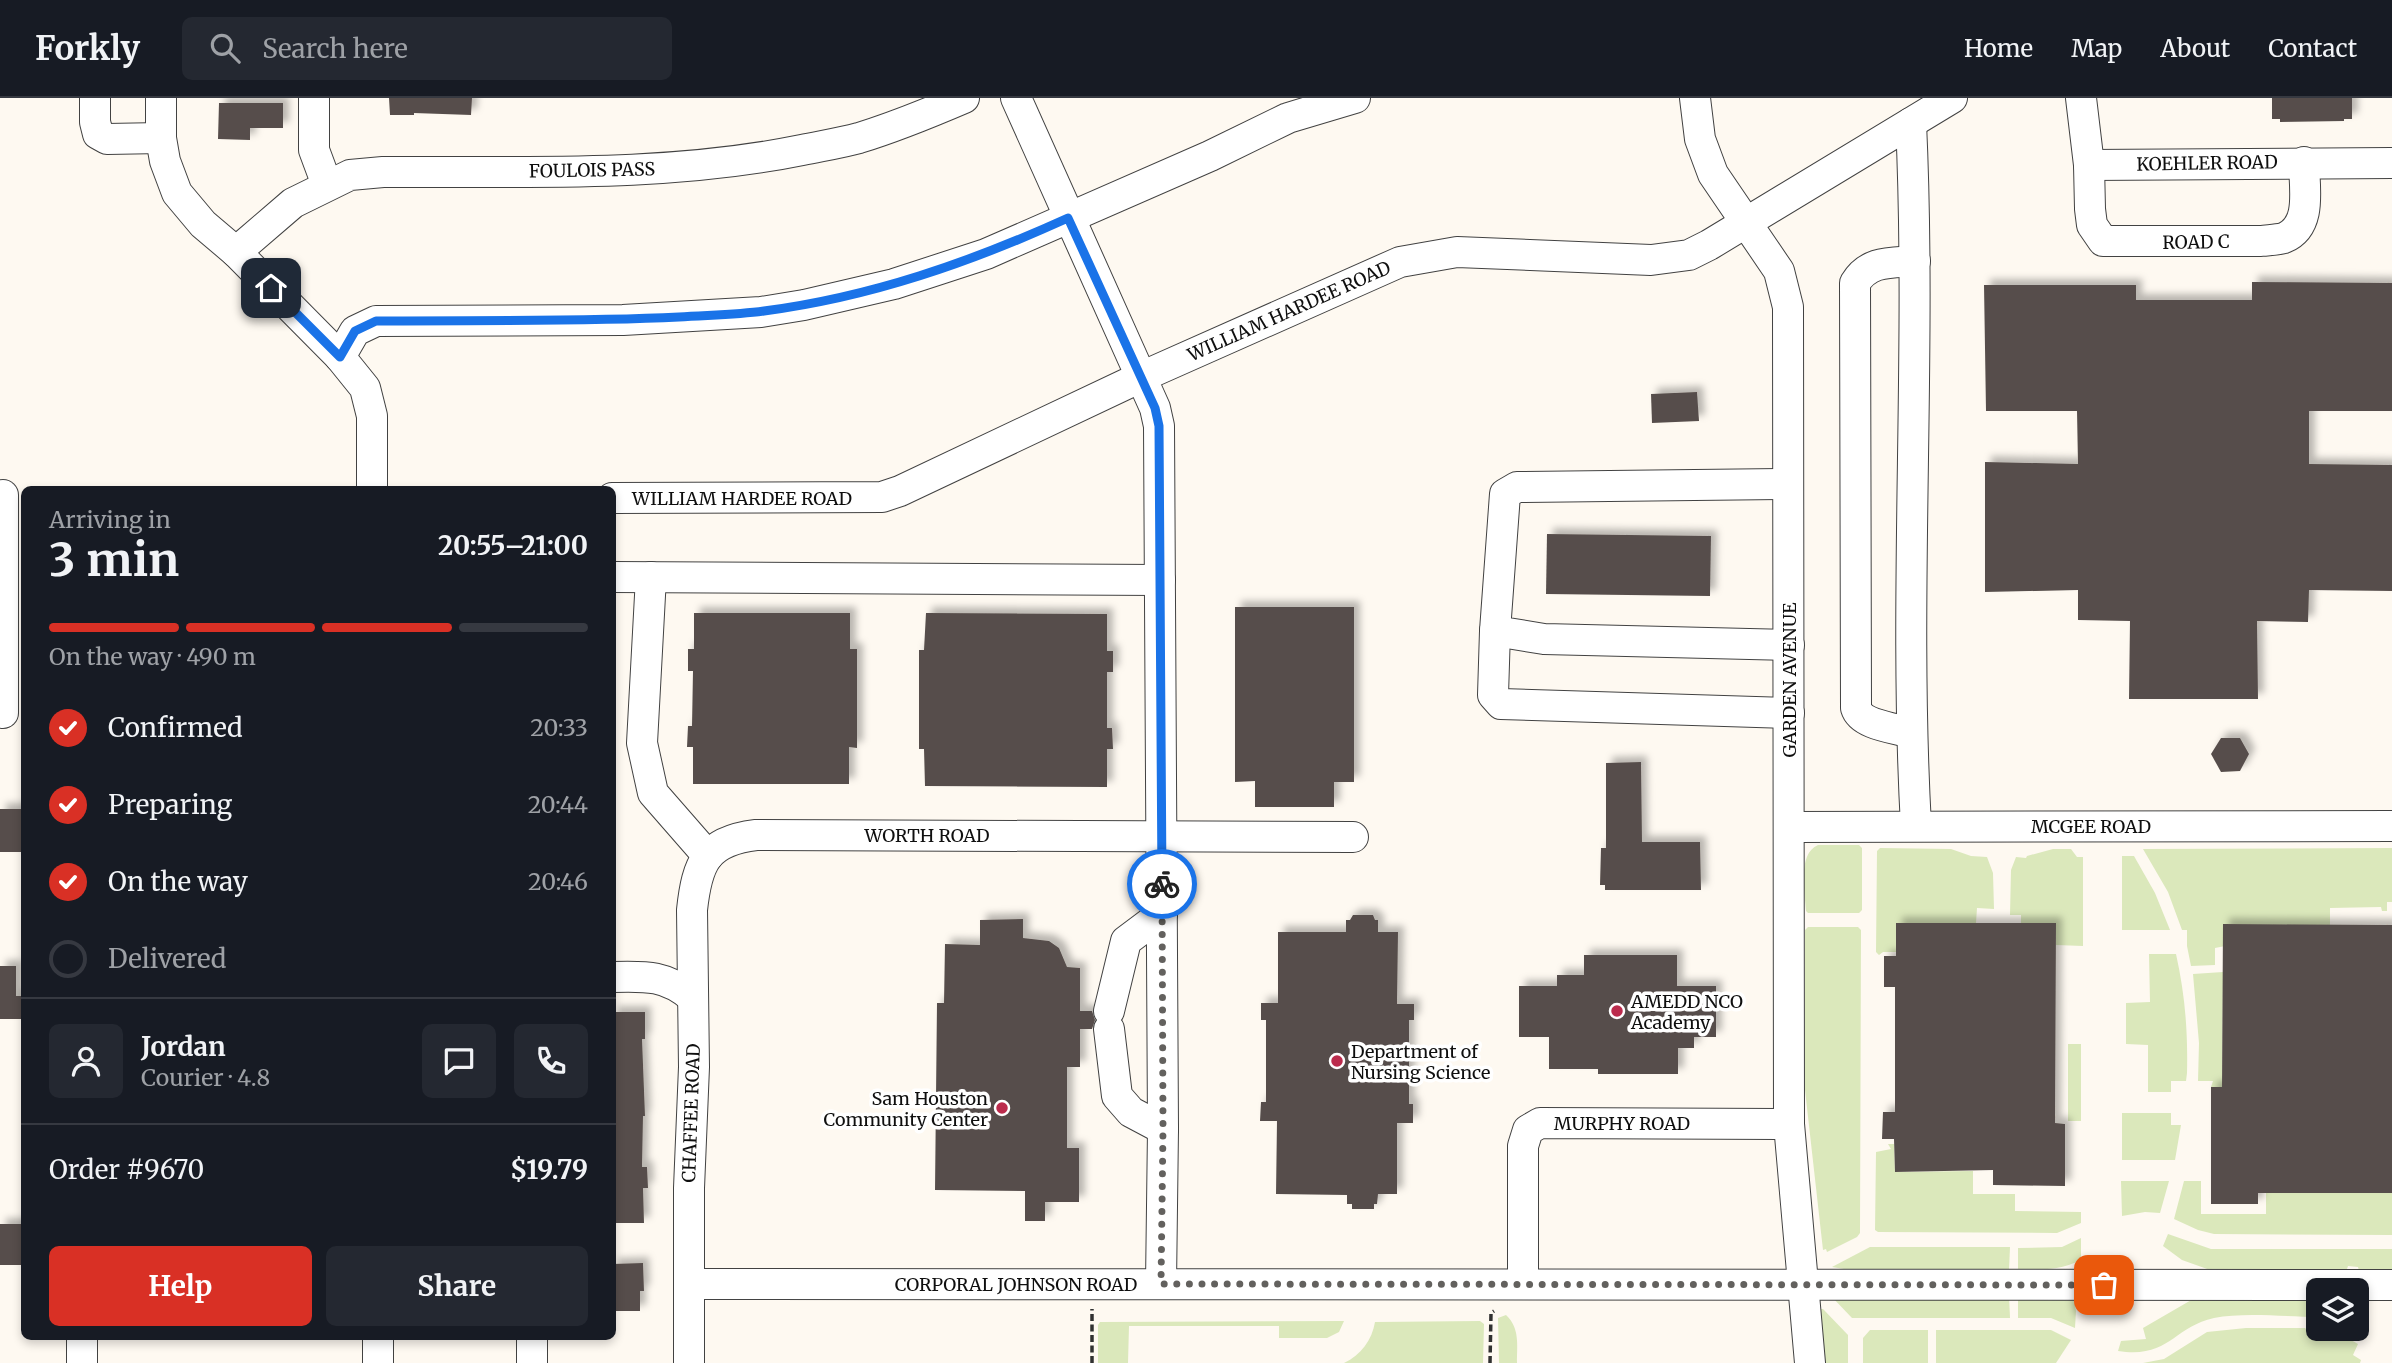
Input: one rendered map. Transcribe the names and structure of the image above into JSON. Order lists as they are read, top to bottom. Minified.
{"streets":{"street":["KOEHLER ROAD","FOULOIS PASS","ROAD C","WILLIAM HARDEE ROAD","GARDEN AVENUE","MCGEE ROAD","WORTH ROAD","CHAFFEE ROAD","MURPHY ROAD","CORPORAL JOHNSON ROAD"]},"crossings":[["KOEHLER ROAD","ROAD C"],["WILLIAM HARDEE ROAD","GARDEN AVENUE"],["GARDEN AVENUE","MCGEE ROAD"],["GARDEN AVENUE","MURPHY ROAD"],["GARDEN AVENUE","CORPORAL JOHNSON ROAD"],["WORTH ROAD","CHAFFEE ROAD"],["CHAFFEE ROAD","CORPORAL JOHNSON ROAD"],["MURPHY ROAD","CORPORAL JOHNSON ROAD"]],"places":["AMEDD NCO Academy","Department of Nursing Science","Sam Houston Community Center"],"page":{"header":"Forkly","search":"Search here","nav":["Home","Map","About","Contact"],"heading":["3 min","Arriving in","20:55–21:00"],"panel":["Jordan","Courier · 4.8","Order #9670","$19.79"],"bar":"On the way · 490 m","list":[["Confirmed","20:33"],["Preparing","20:44"],["On the way","20:46"],"Delivered"],"buttons":["Help","Share"]}}
